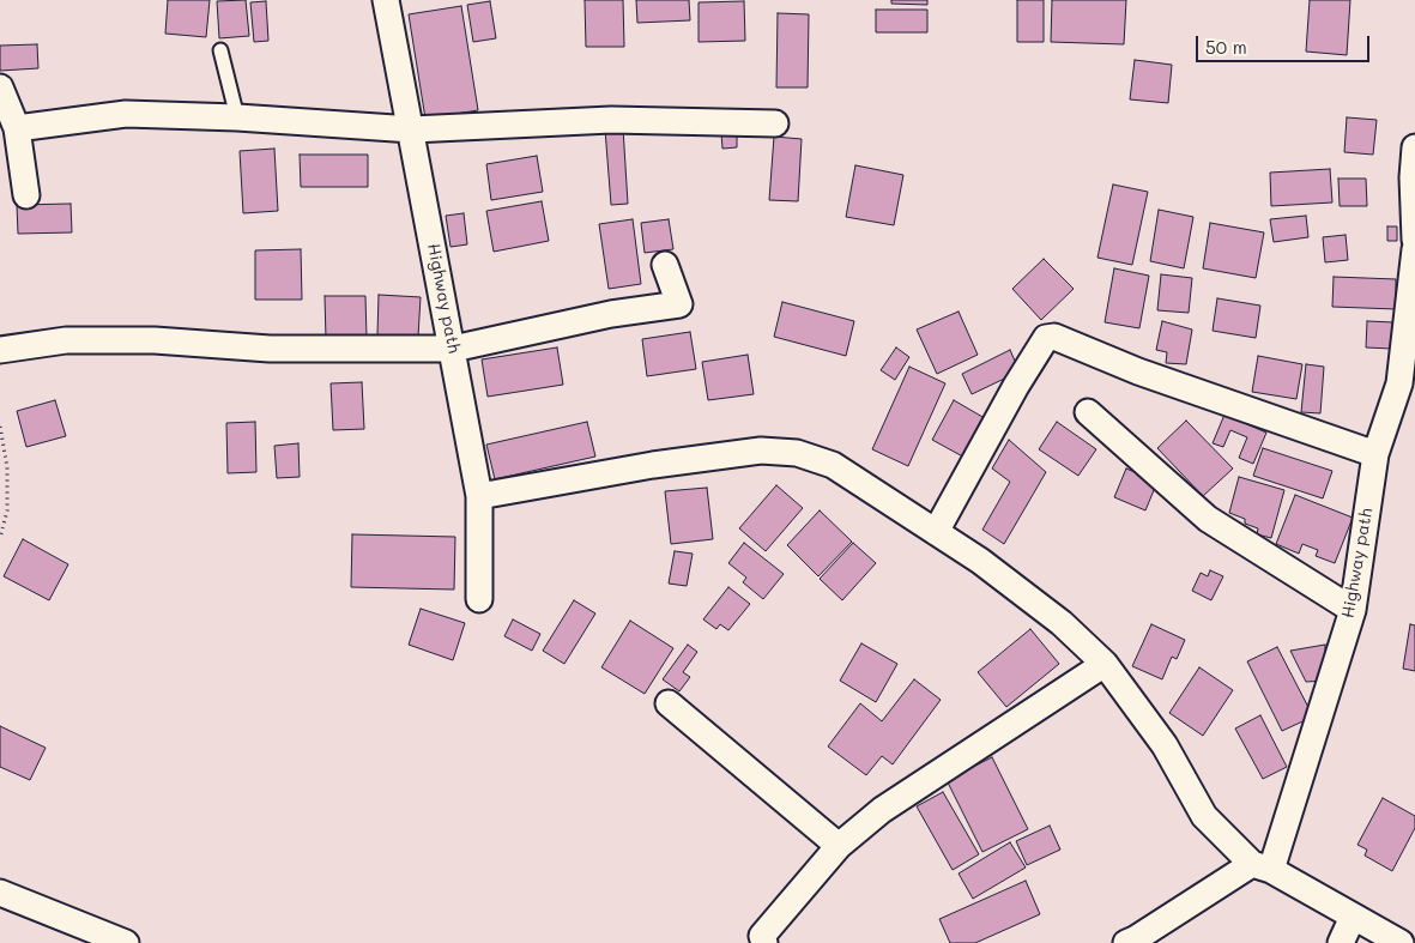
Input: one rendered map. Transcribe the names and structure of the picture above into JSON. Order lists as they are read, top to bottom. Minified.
{"streets":{"street":["Highway path"]},"scale_bar":"50 m"}
